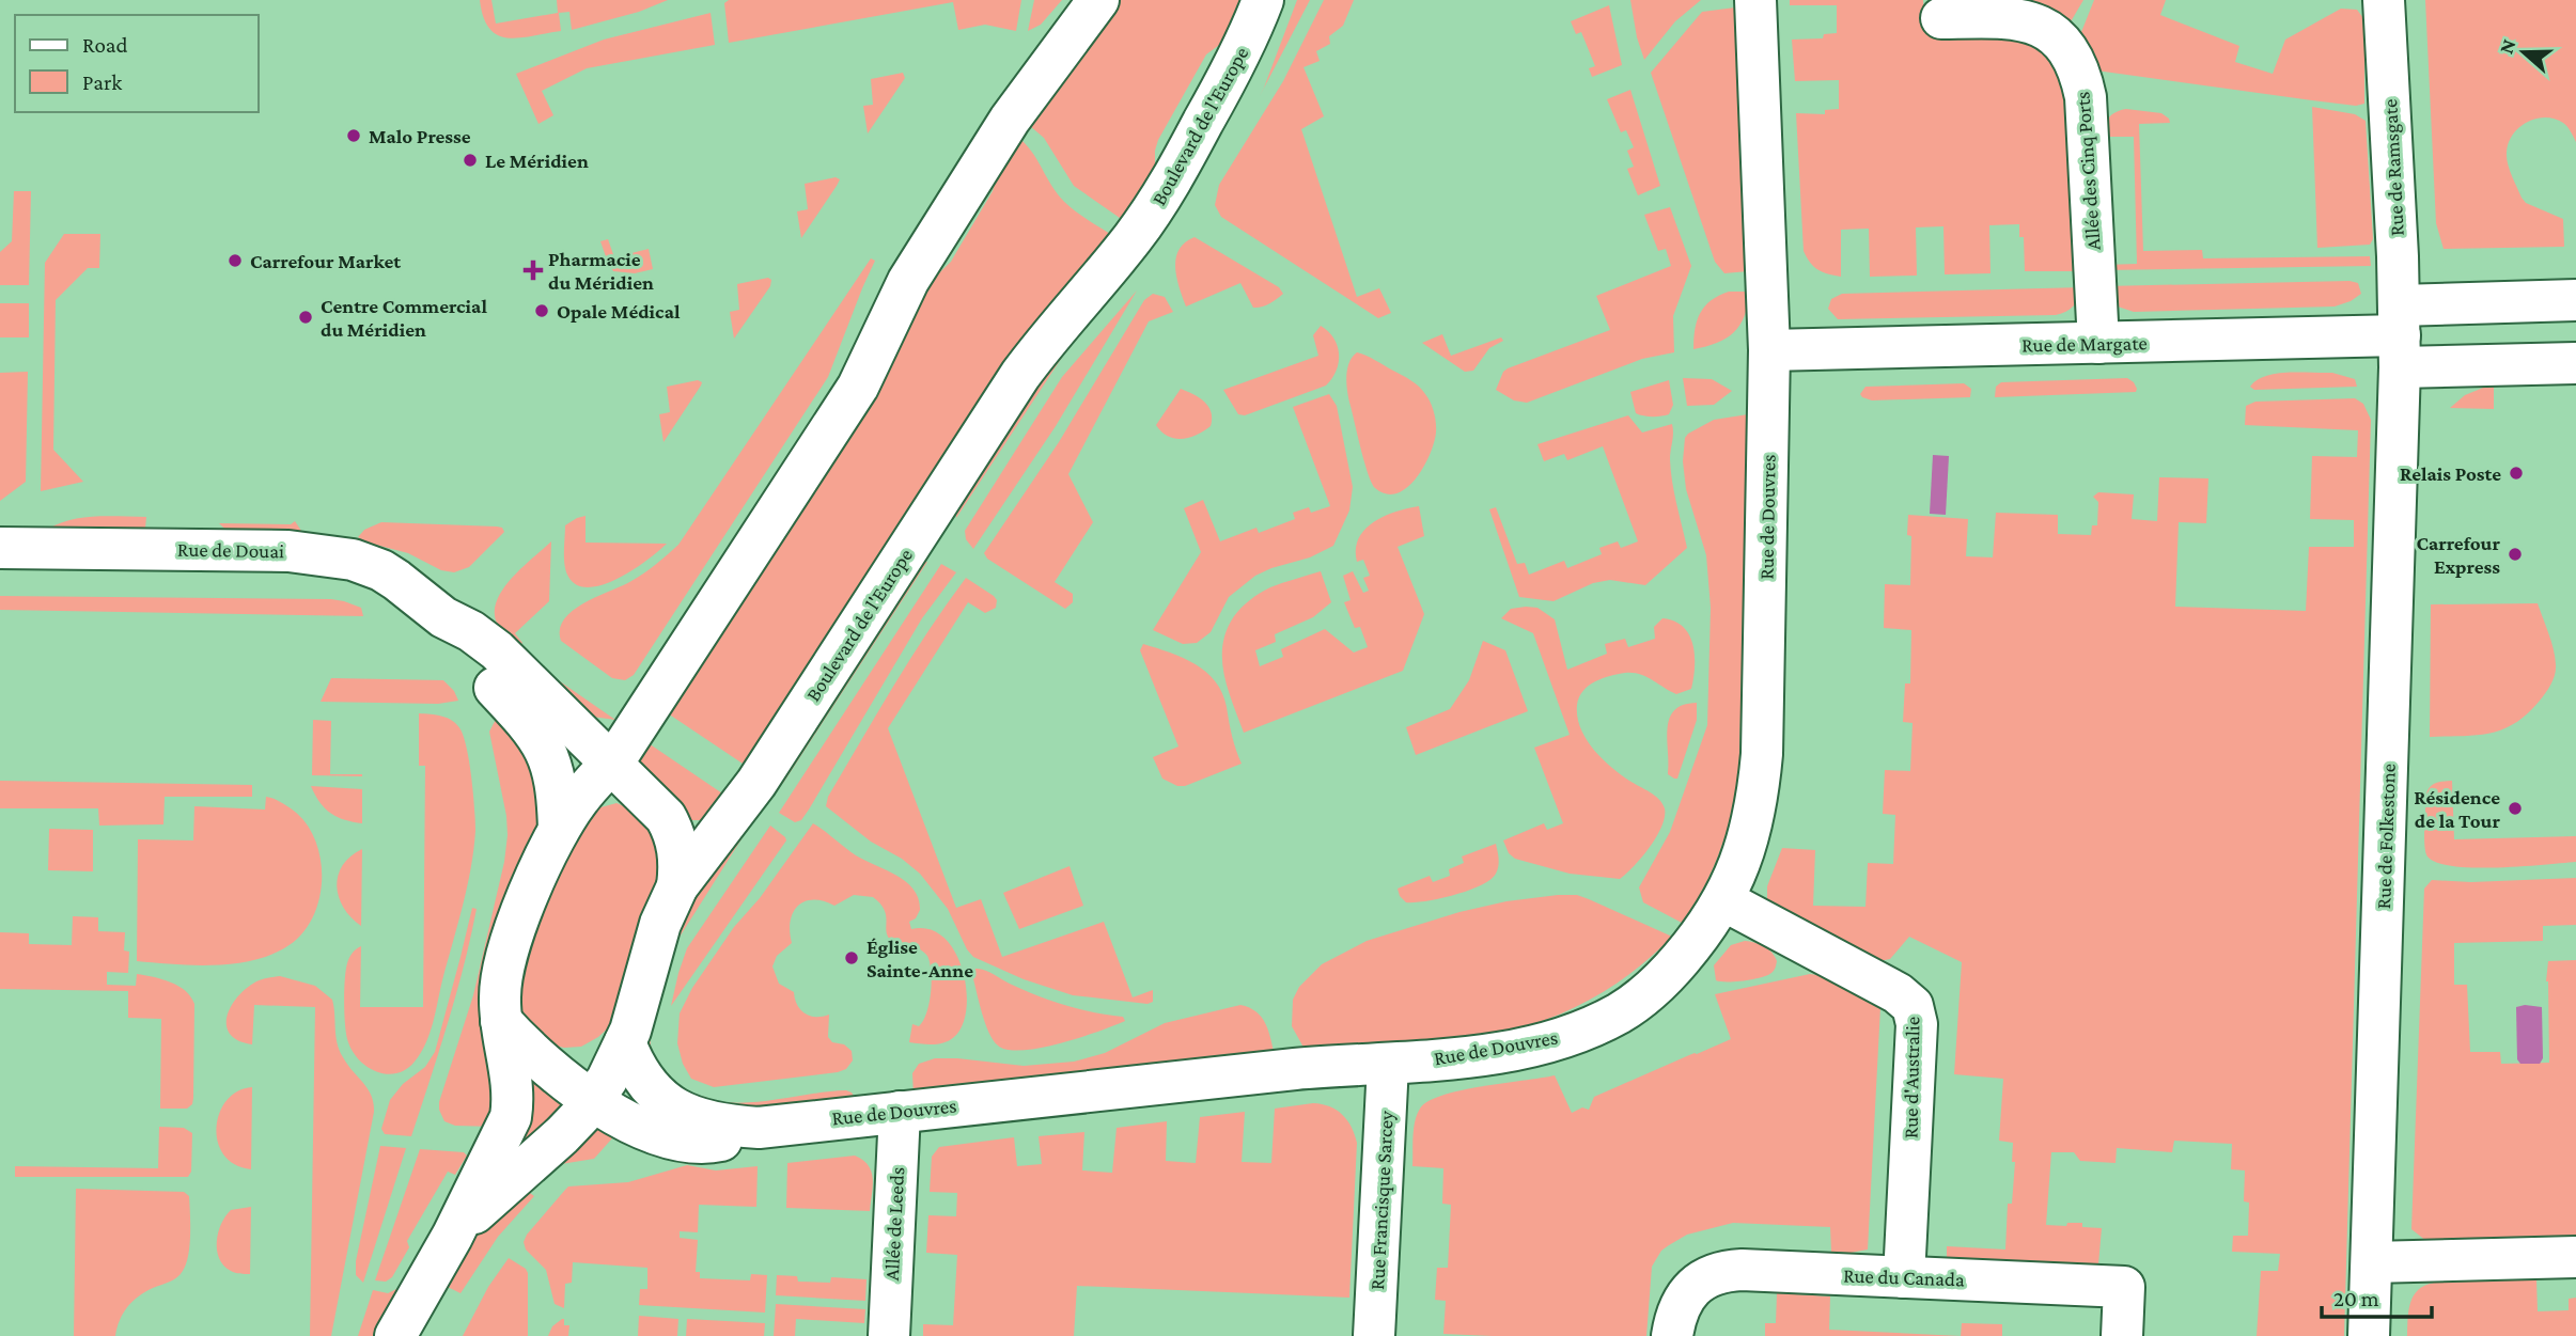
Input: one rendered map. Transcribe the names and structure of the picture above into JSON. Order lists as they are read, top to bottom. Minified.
{"streets":{"street":["Boulevard de l'Europe","Rue de Ramsgate","Allée des Cinq Ports","Rue de Margate","Rue de Douvres","Rue de Douai","Rue de Folkestone","Rue d'Australie","Rue Francisque Sarcey","Allée de Leeds","Rue du Canada"]},"crossings":[["Boulevard de l'Europe","Rue de Douvres"],["Boulevard de l'Europe","Rue de Douai"],["Rue de Ramsgate","Rue de Margate"],["Rue de Ramsgate","Rue de Folkestone"],["Allée des Cinq Ports","Rue de Margate"],["Rue de Margate","Rue de Douvres"],["Rue de Margate","Rue de Folkestone"],["Rue de Douvres","Rue d'Australie"],["Rue de Douvres","Rue Francisque Sarcey"],["Rue de Douvres","Allée de Leeds"],["Rue d'Australie","Rue du Canada"]],"places":{"other":["Malo Presse","Le Méridien","Carrefour Market","Opale Médical","Centre Commercial du Méridien","Relais Poste","Carrefour Express","Résidence de la Tour","Église Sainte-Anne"],"health":["Pharmacie du Méridien"]},"legend":["Road","Park"],"scale_bar":"20 m","north":"left"}
